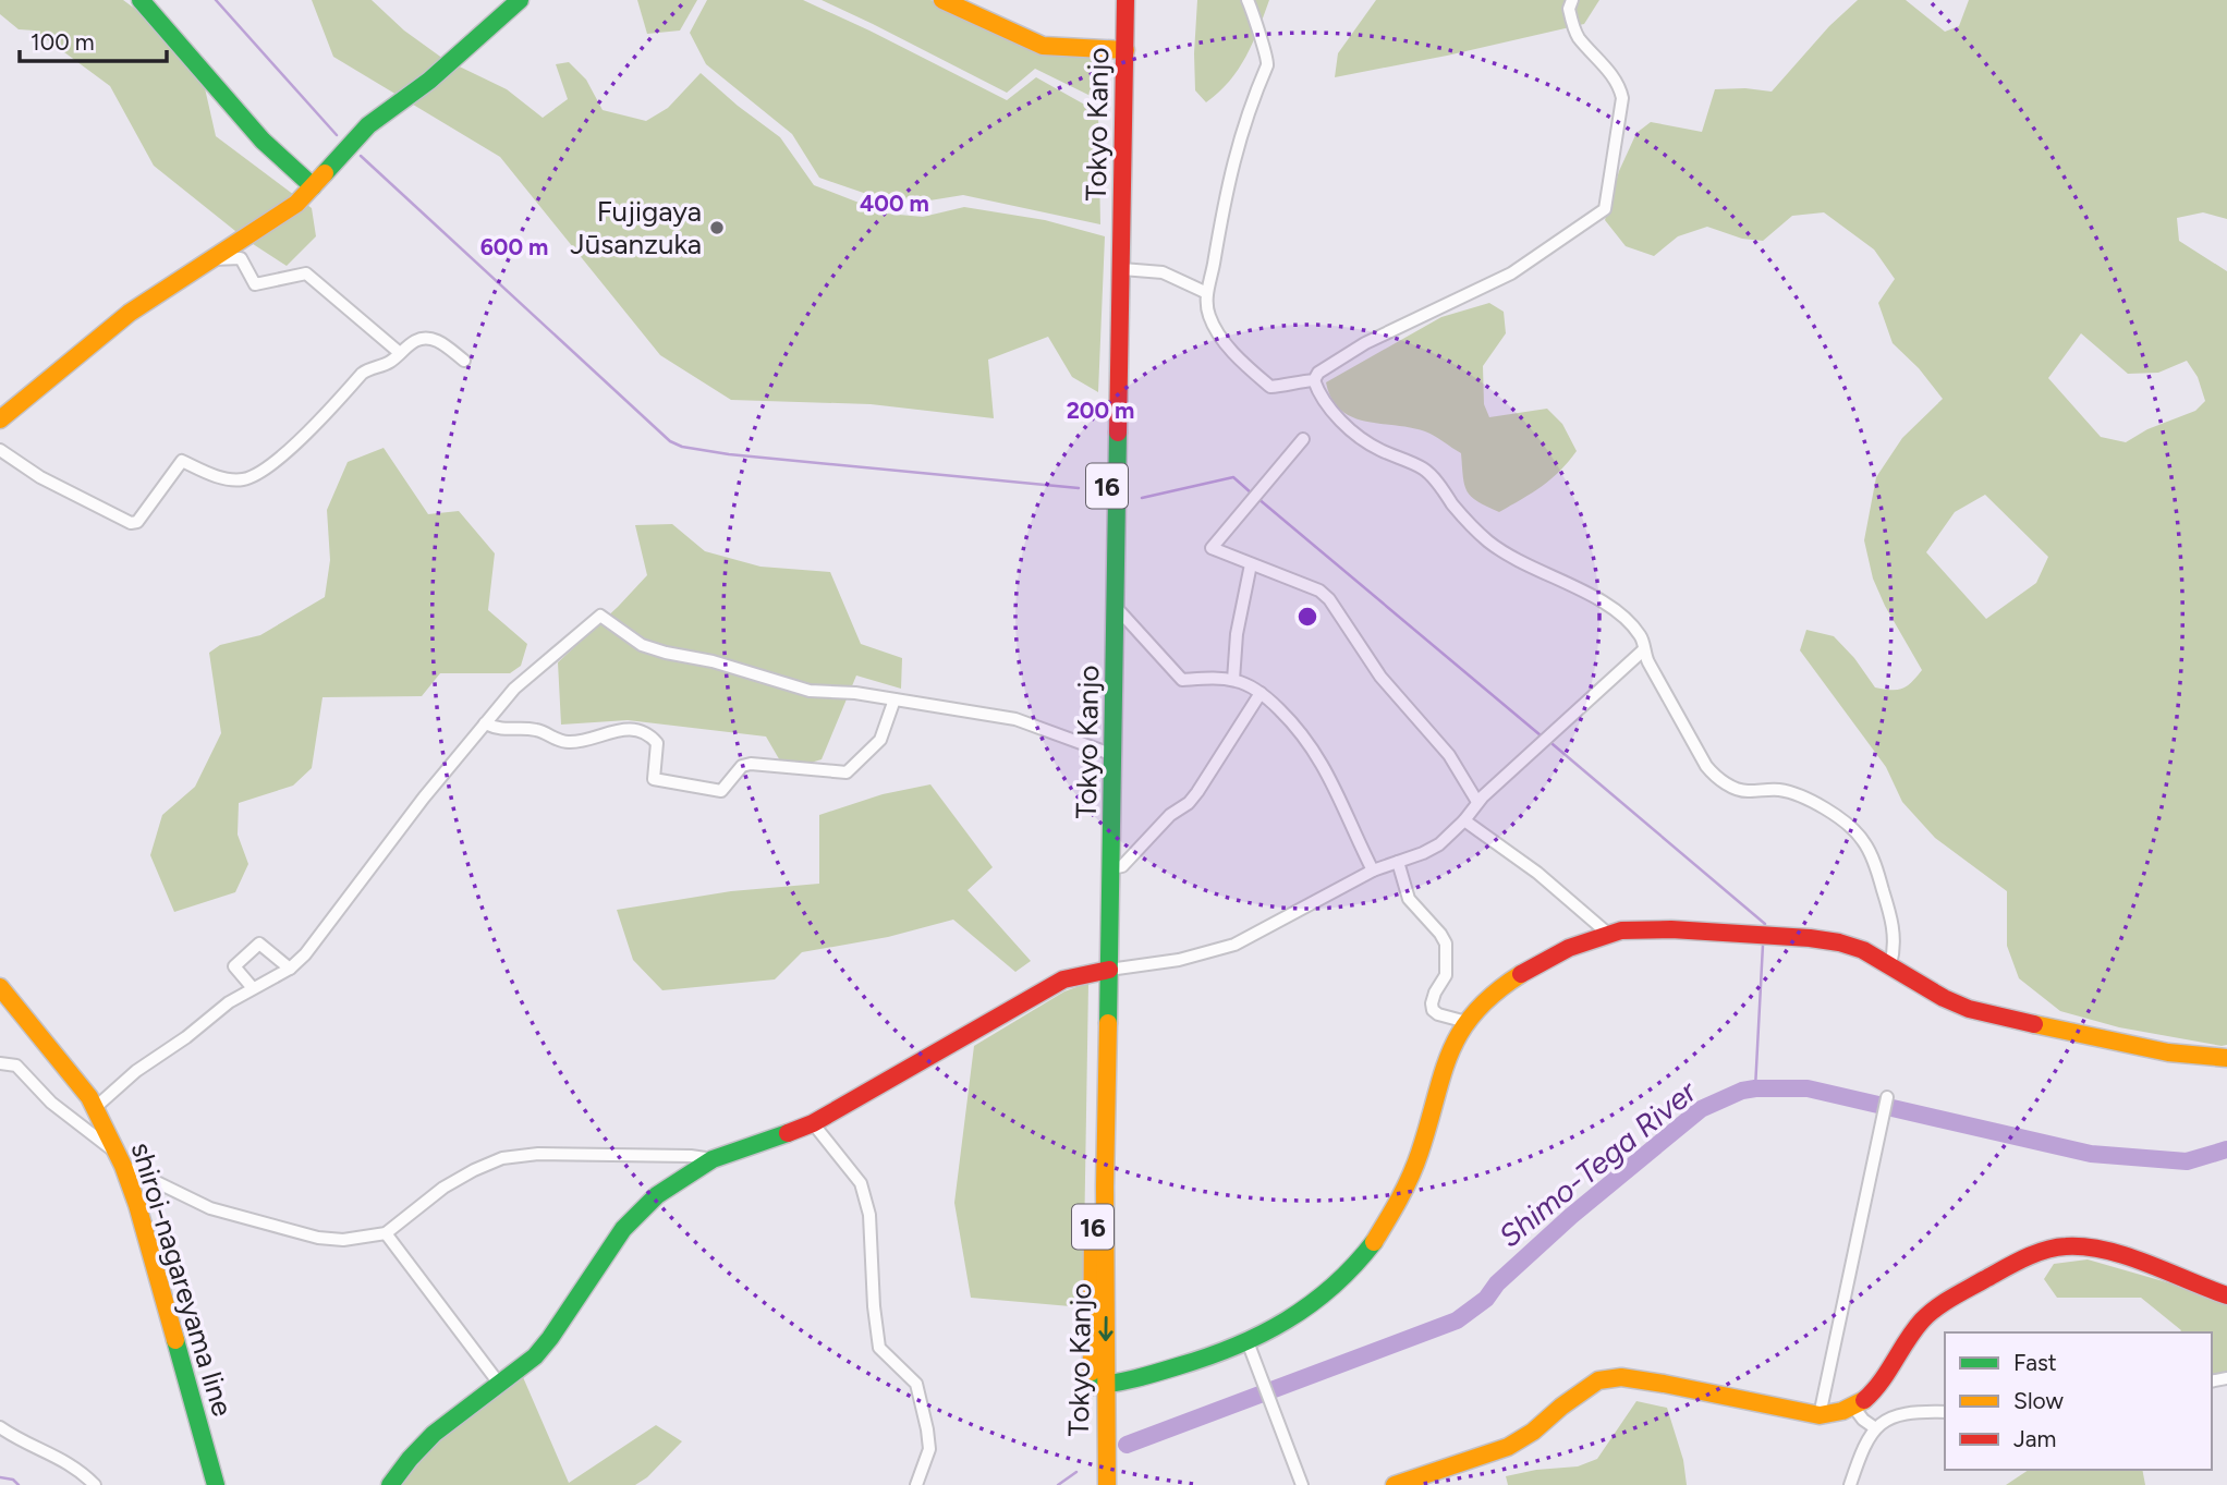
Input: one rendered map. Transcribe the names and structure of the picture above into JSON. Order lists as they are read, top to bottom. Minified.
{"streets":{"main road":["Tokyo Kanjo","16","shiroi-nagareyama line"]},"water":["Shimo-Tega River"],"places":["Fujigaya Jūsanzuka"],"legend":["Fast","Slow","Jam"],"scale_bar":"100 m","rings":["400 m","600 m","200 m"]}
